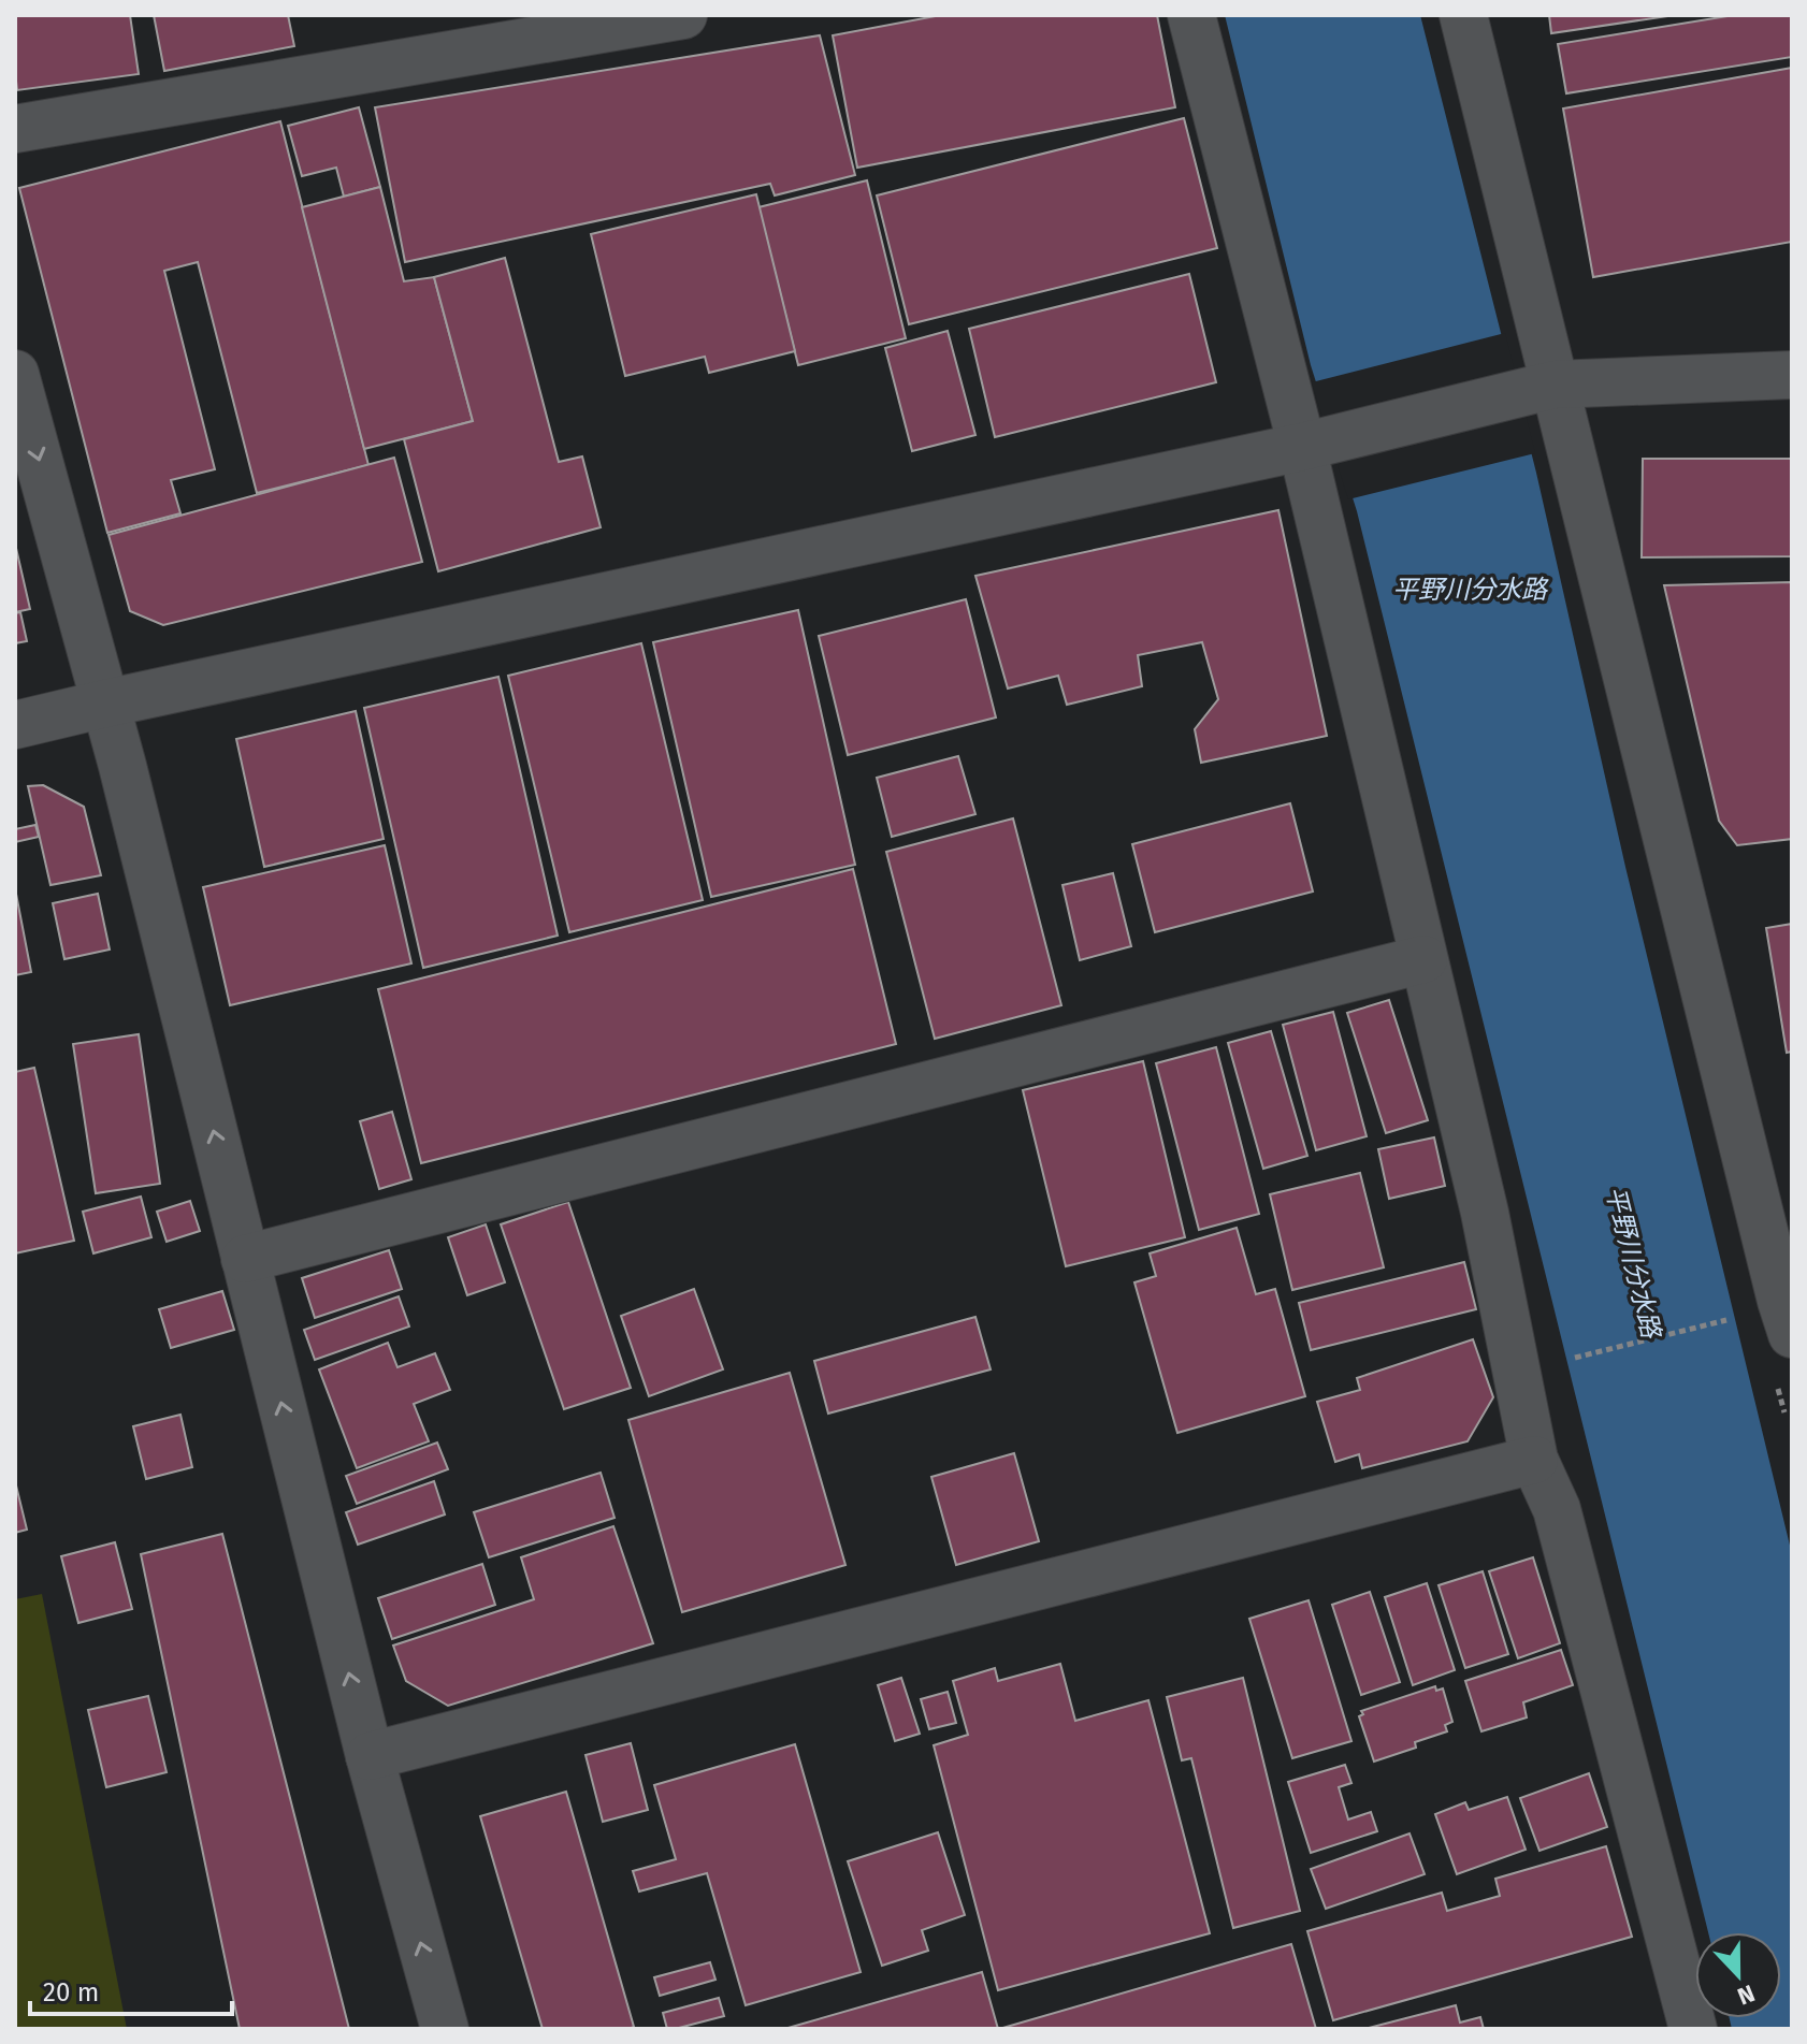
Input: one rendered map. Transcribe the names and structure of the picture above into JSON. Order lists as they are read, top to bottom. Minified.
{"water":["平野川分水路"],"scale_bar":"20 m","north":"bottom"}
